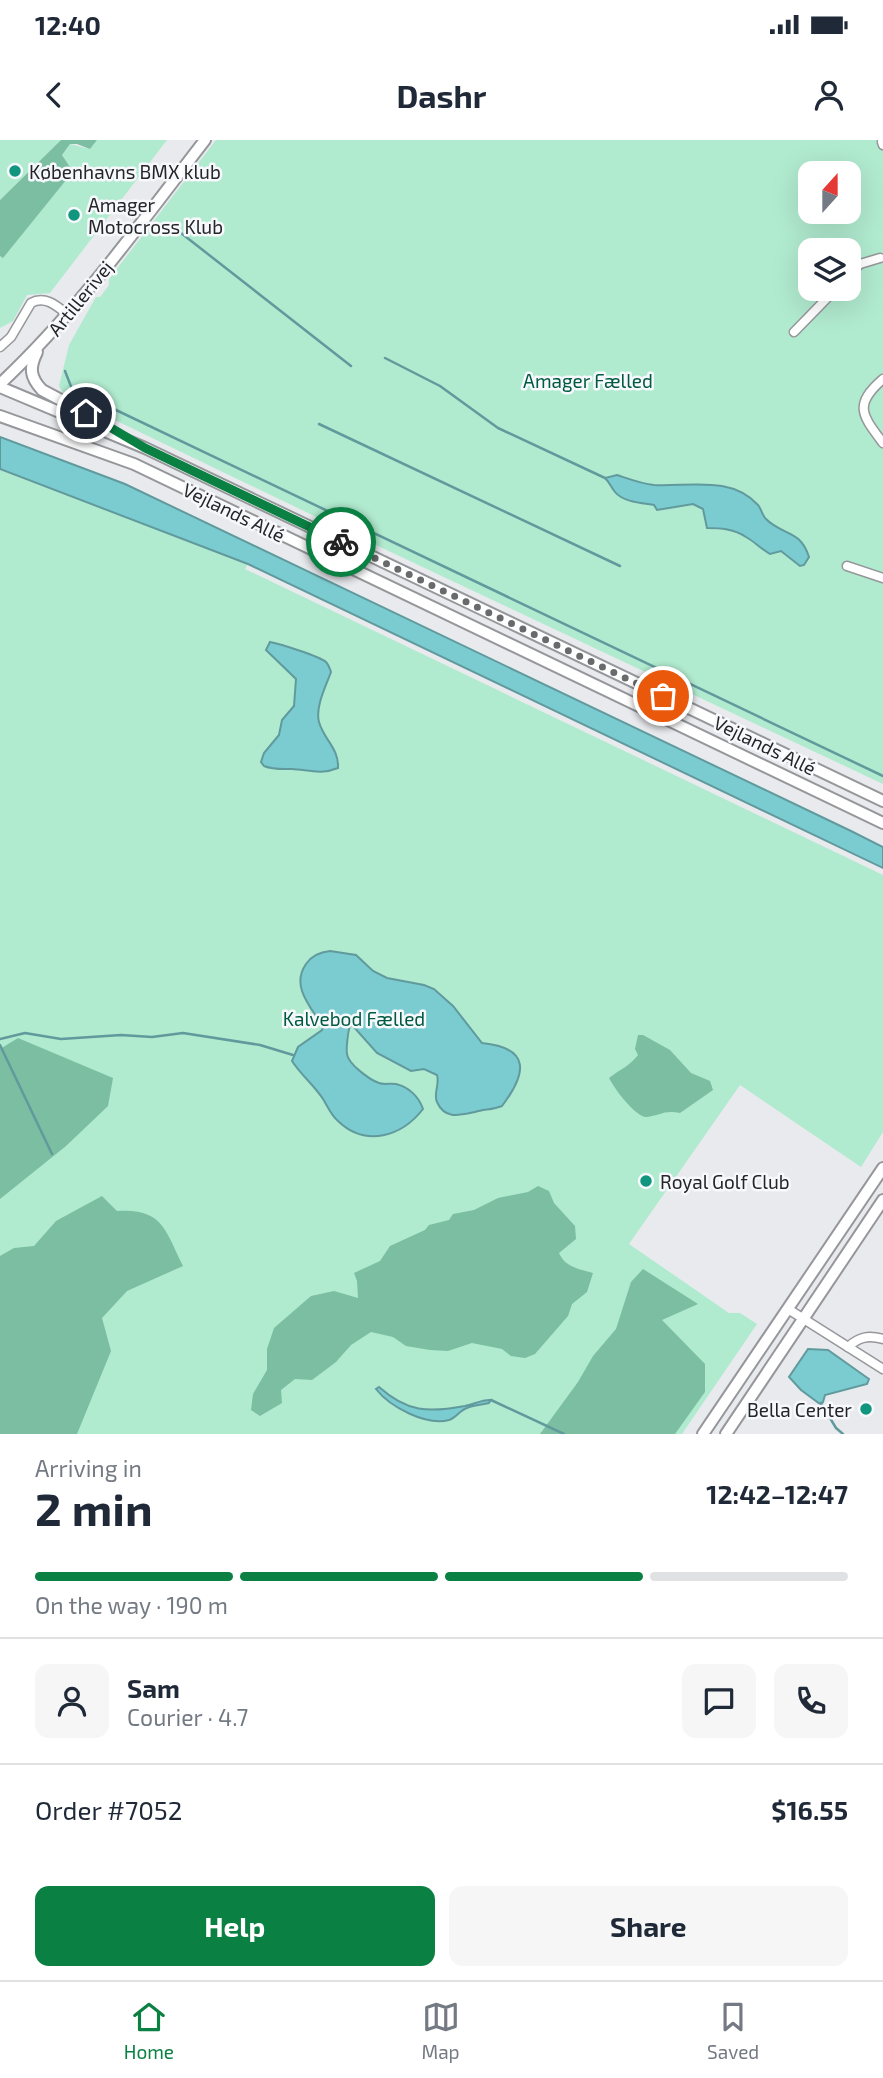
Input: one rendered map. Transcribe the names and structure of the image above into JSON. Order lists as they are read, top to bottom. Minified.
{"streets":{"street":["Artillerivej","Vejlands Allé"]},"crossings":[["Artillerivej","Vejlands Allé"]],"parks":["Amager Fælled","Kalvebod Fælled"],"places":["Københavns BMX klub","Amager Motocross Klub","Royal Golf Club","Bella Center"],"north":"top","page":{"status":"12:40","header":"Dashr","heading":["2 min","Arriving in","12:42–12:47"],"panel":["Sam","Courier · 4.7","Order #7052","$16.55"],"bar":"On the way · 190 m","buttons":["Help","Share"],"tabs":["Home","Map","Saved"]}}
